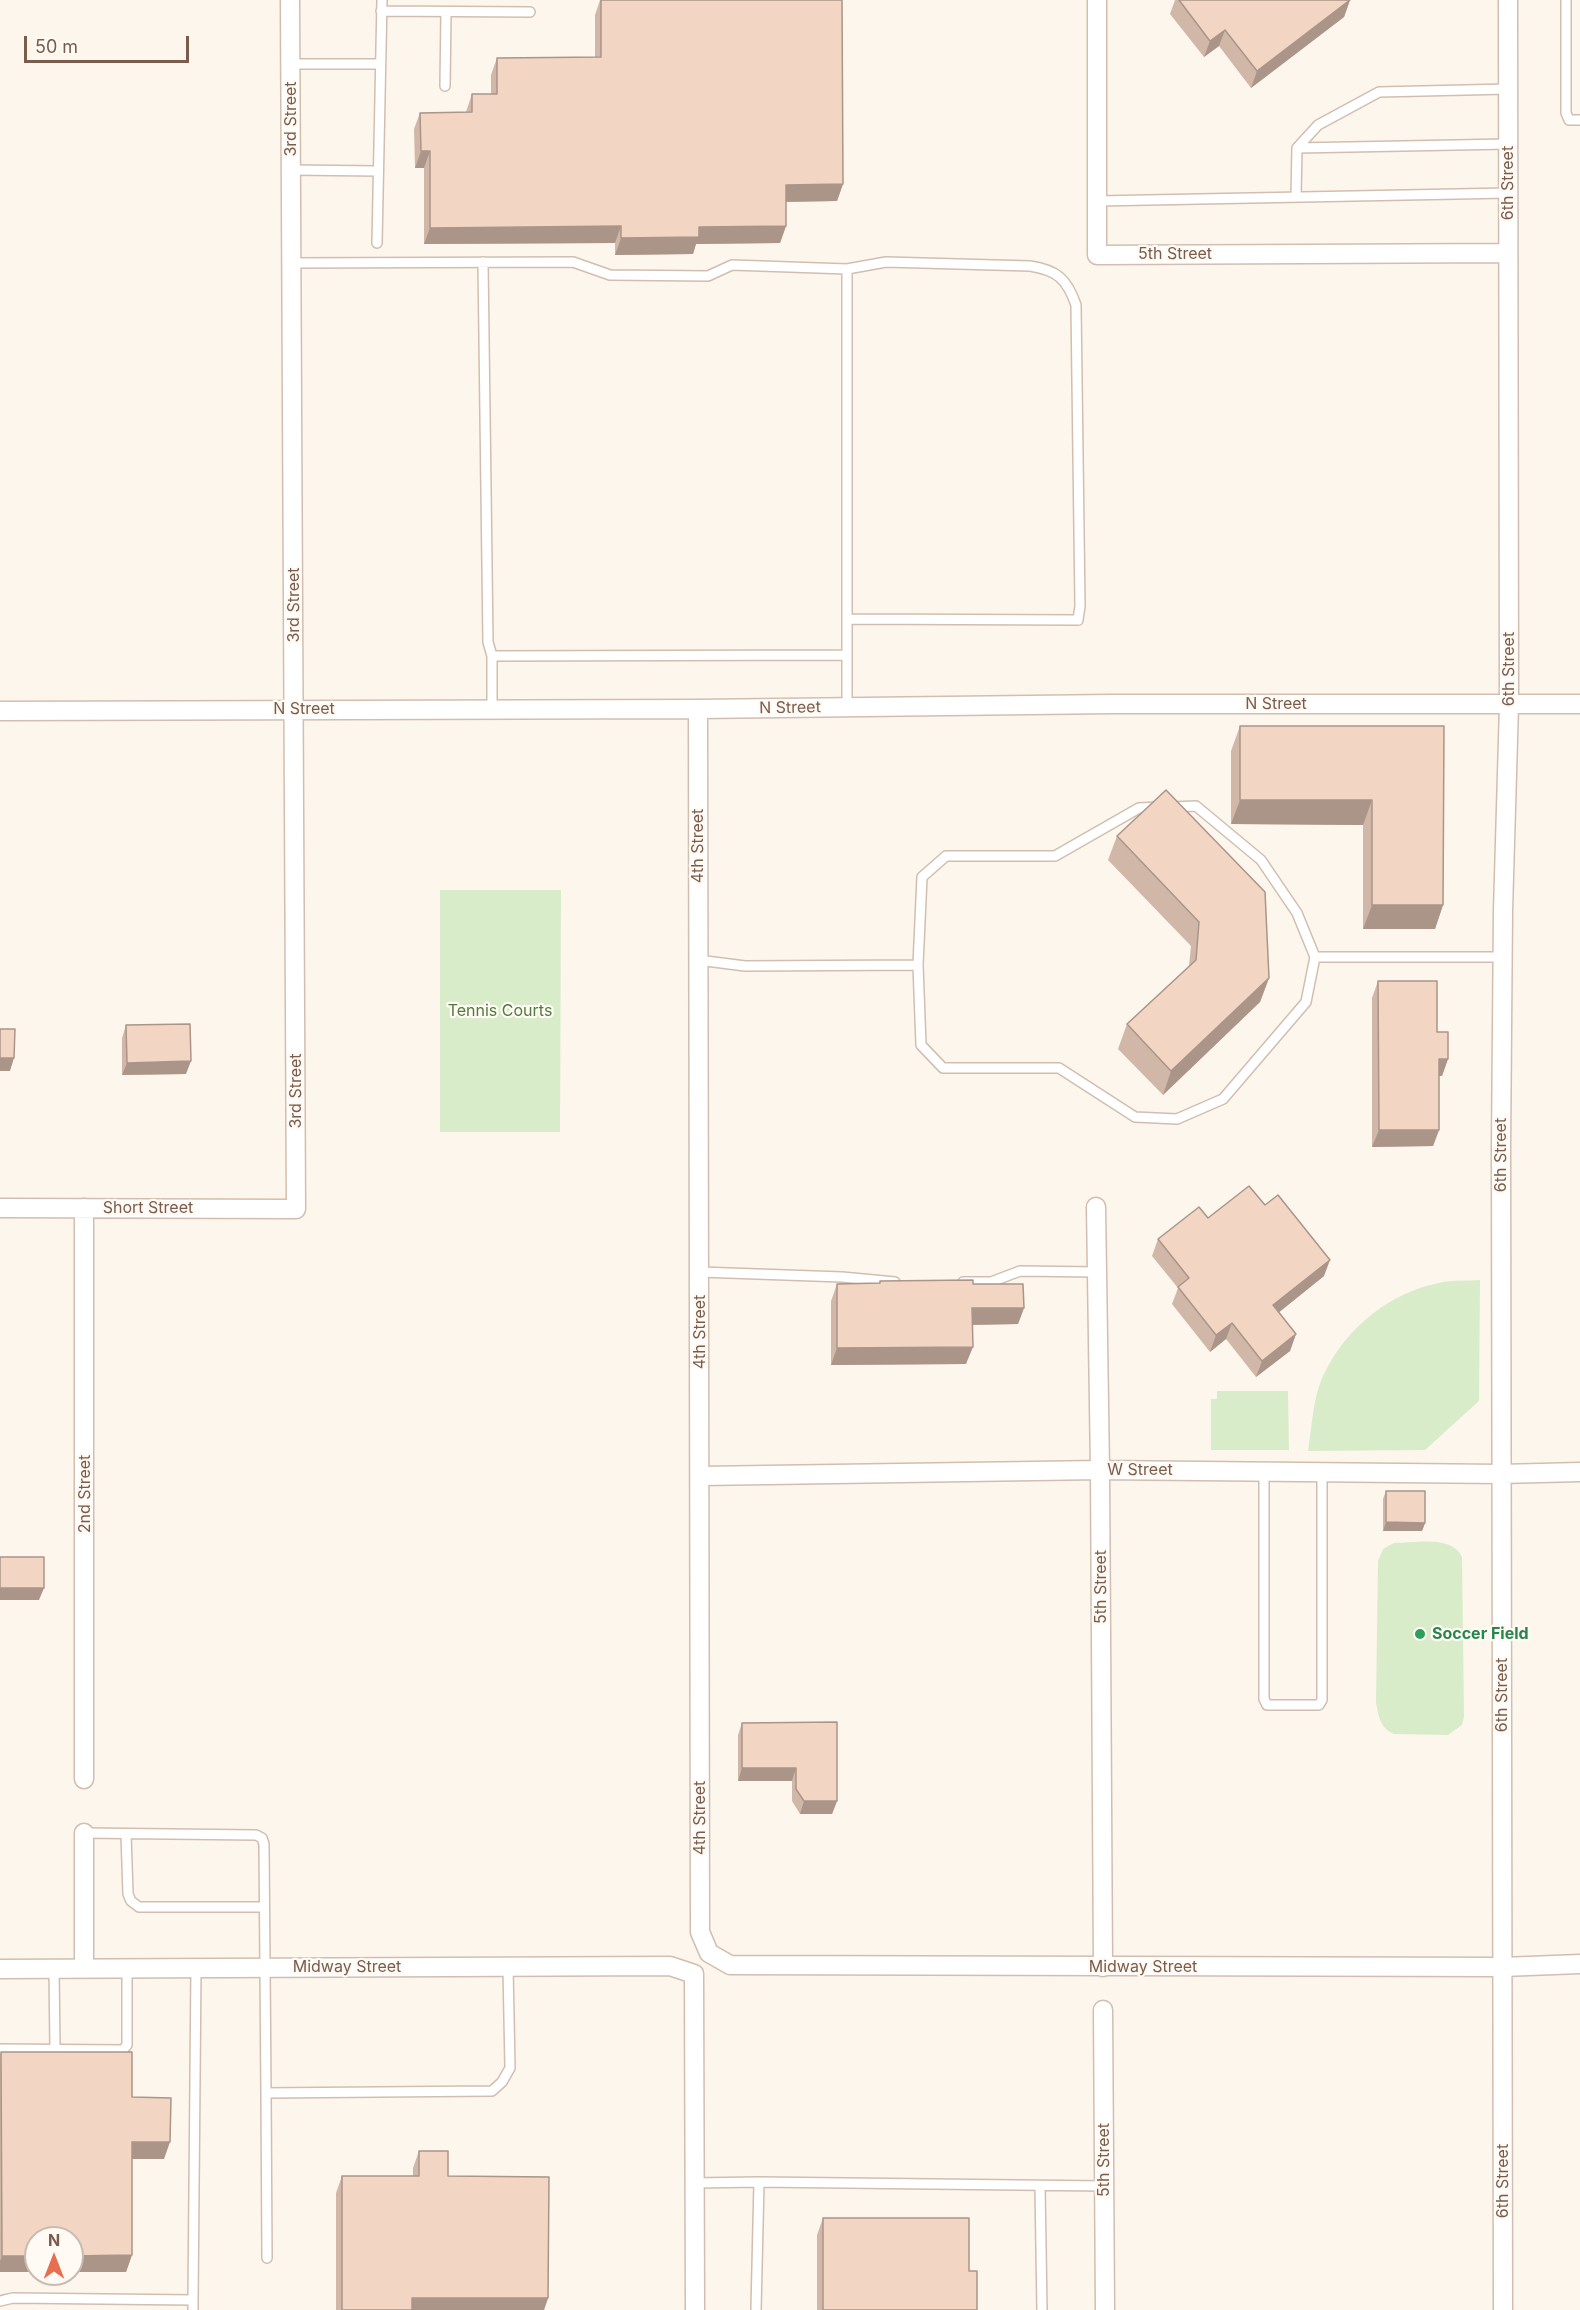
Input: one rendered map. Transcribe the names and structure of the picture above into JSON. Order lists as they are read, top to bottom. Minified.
{"streets":{"street":["3rd Street","6th Street","5th Street","N Street","4th Street","Short Street","W Street","2nd Street","Midway Street"]},"crossings":[["3rd Street","N Street"],["3rd Street","Short Street"],["6th Street","5th Street"],["6th Street","N Street"],["6th Street","W Street"],["6th Street","Midway Street"],["5th Street","W Street"],["5th Street","Midway Street"],["N Street","4th Street"],["4th Street","W Street"],["4th Street","Midway Street"],["Short Street","2nd Street"]],"parks":["Tennis Courts"],"places":["Soccer Field"],"scale_bar":"50 m","north":"top"}
